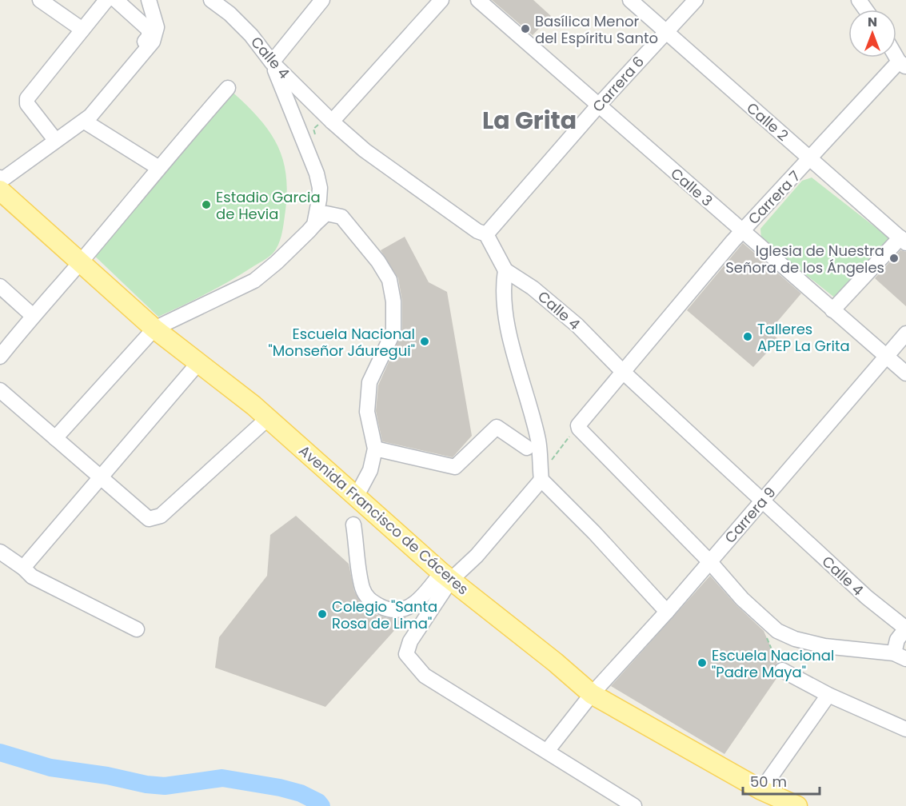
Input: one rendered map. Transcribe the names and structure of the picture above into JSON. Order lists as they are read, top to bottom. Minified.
{"streets":{"main road":["Avenida Francisco de Cáceres"],"street":["Calle 4","Carrera 6","Calle 2","Calle 3","Carrera 7","Carrera 9"]},"crossings":[["Calle 4","Carrera 6"],["Calle 4","Carrera 7"],["Calle 4","Carrera 9"],["Carrera 6","Calle 2"],["Carrera 6","Calle 3"],["Calle 2","Carrera 7"],["Calle 3","Carrera 7"],["Calle 3","Carrera 9"],["Carrera 9","Avenida Francisco de Cáceres"]],"districts":["La Grita"],"places":["Basílica Menor del Espíritu Santo","Estadio Garcia de Hevia","Iglesia de Nuestra Señora de los Ángeles","Talleres APEP La Grita","Escuela Nacional \"Monseñor Jáuregui\"","Colegio \"Santa Rosa de Lima\"","Escuela Nacional \"Padre Maya\""],"scale_bar":"50 m","north":"top"}
